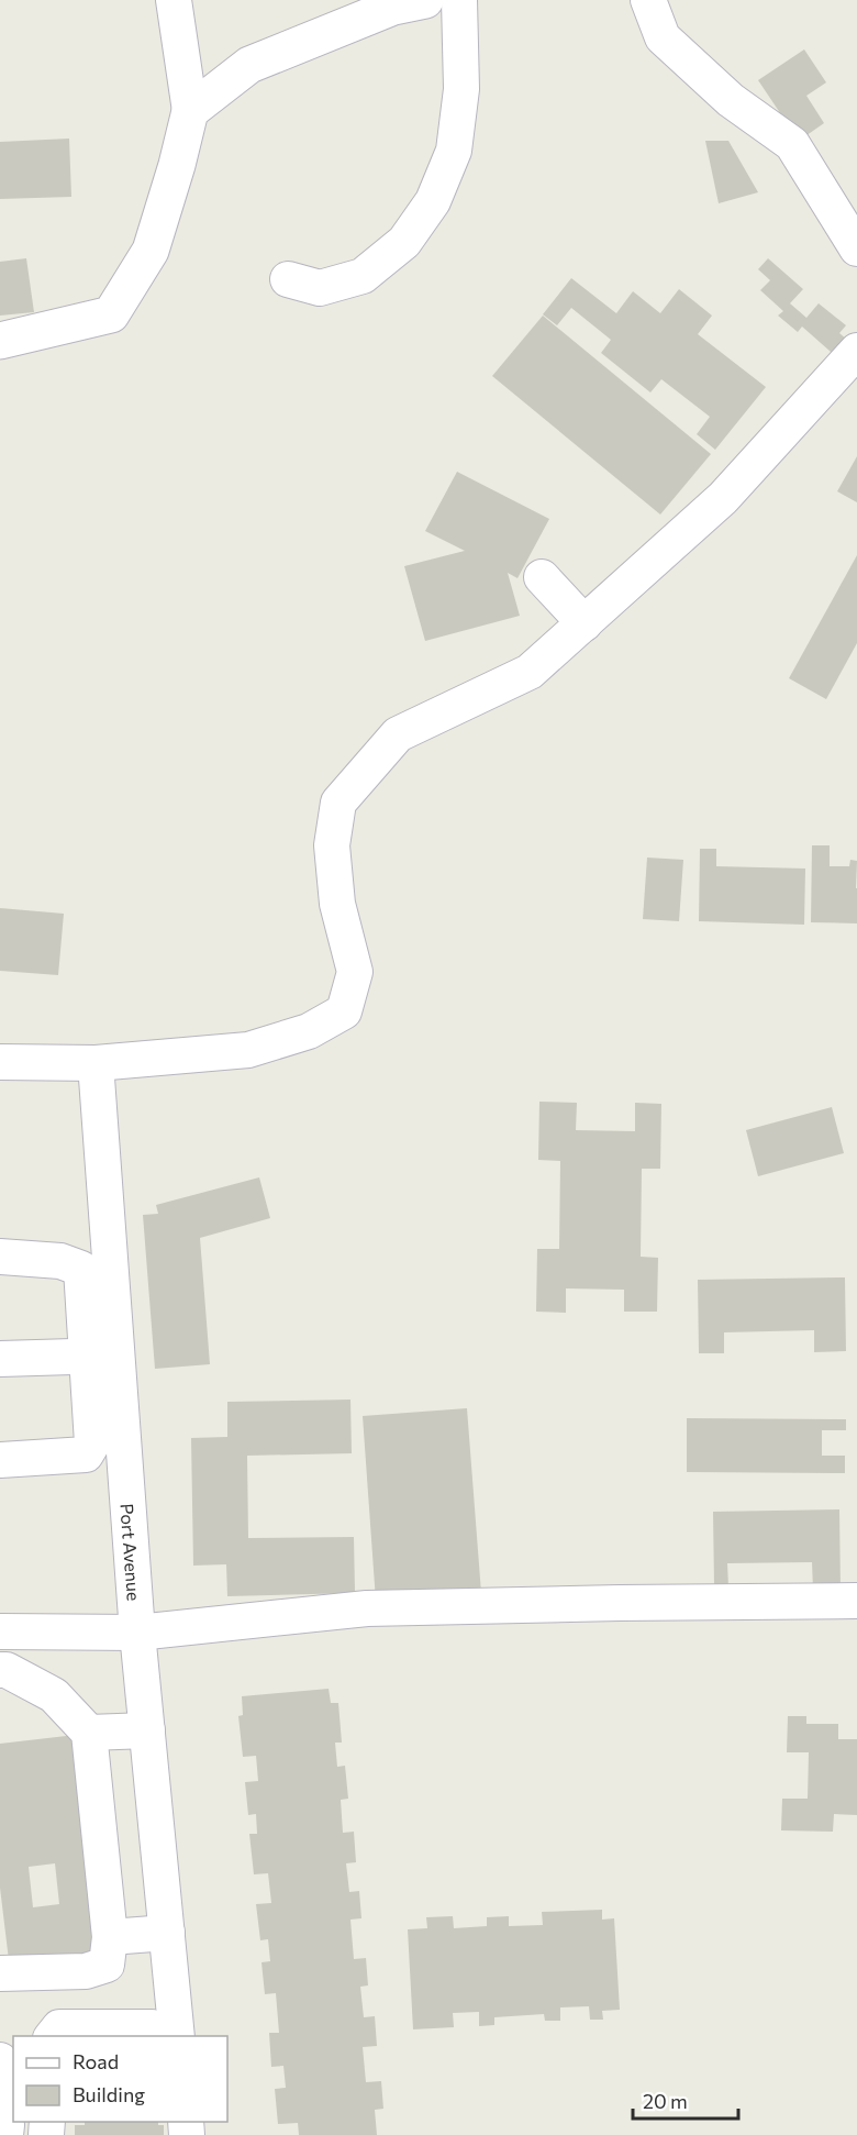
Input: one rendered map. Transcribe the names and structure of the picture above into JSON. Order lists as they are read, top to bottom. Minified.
{"streets":{"street":["Port Avenue"]},"legend":["Road","Building"],"scale_bar":"20 m"}
